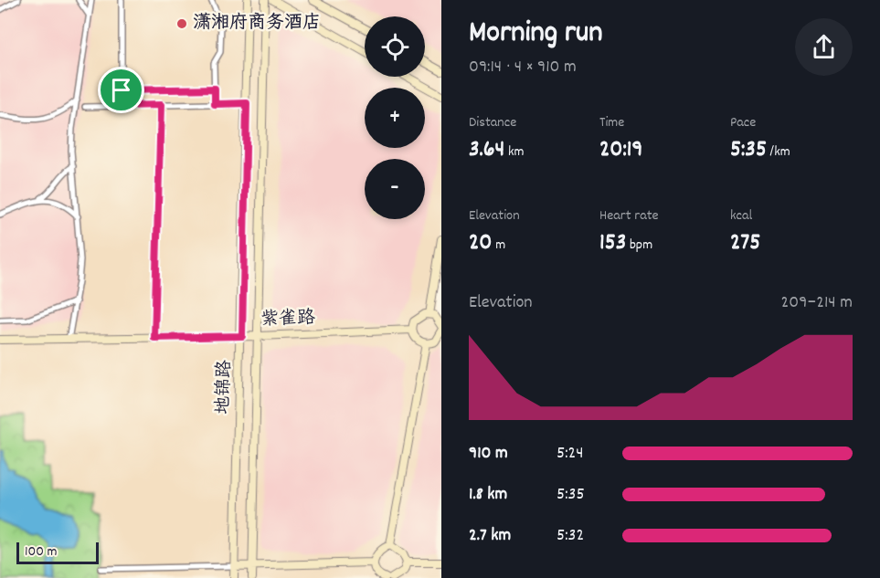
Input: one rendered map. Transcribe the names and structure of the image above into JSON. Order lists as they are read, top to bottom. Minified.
{"streets":{"street":["紫雀路","地锦路"]},"crossings":[["紫雀路","地锦路"]],"places":["潇湘府商务酒店"],"scale_bar":"100 m","page":{"heading":["Morning run","09:14 · 4 × 910 m"],"map_buttons":["+","−"],"stats":[["Distance","3.64 km"],["Time","20:19"],["Pace","5:35 /km"],["Elevation","20 m"],["Heart rate","153 bpm"],["kcal","275"]],"chart":["Elevation","209–214 m"],"list":[{"name":"910 m","note":"5:24"},{"name":"1.8 km","note":"5:35"},{"name":"2.7 km","note":"5:32"}],"scale":"100 m"}}
